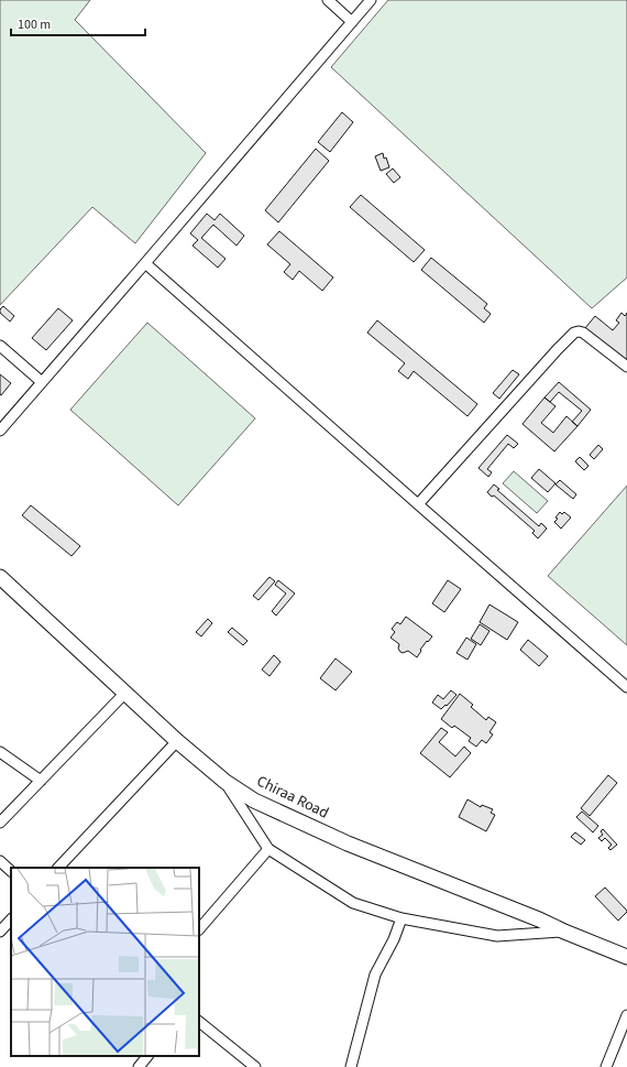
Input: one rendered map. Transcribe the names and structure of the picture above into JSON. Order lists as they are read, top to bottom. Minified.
{"streets":{"highway":["Chiraa Road"]},"scale_bar":"100 m"}
